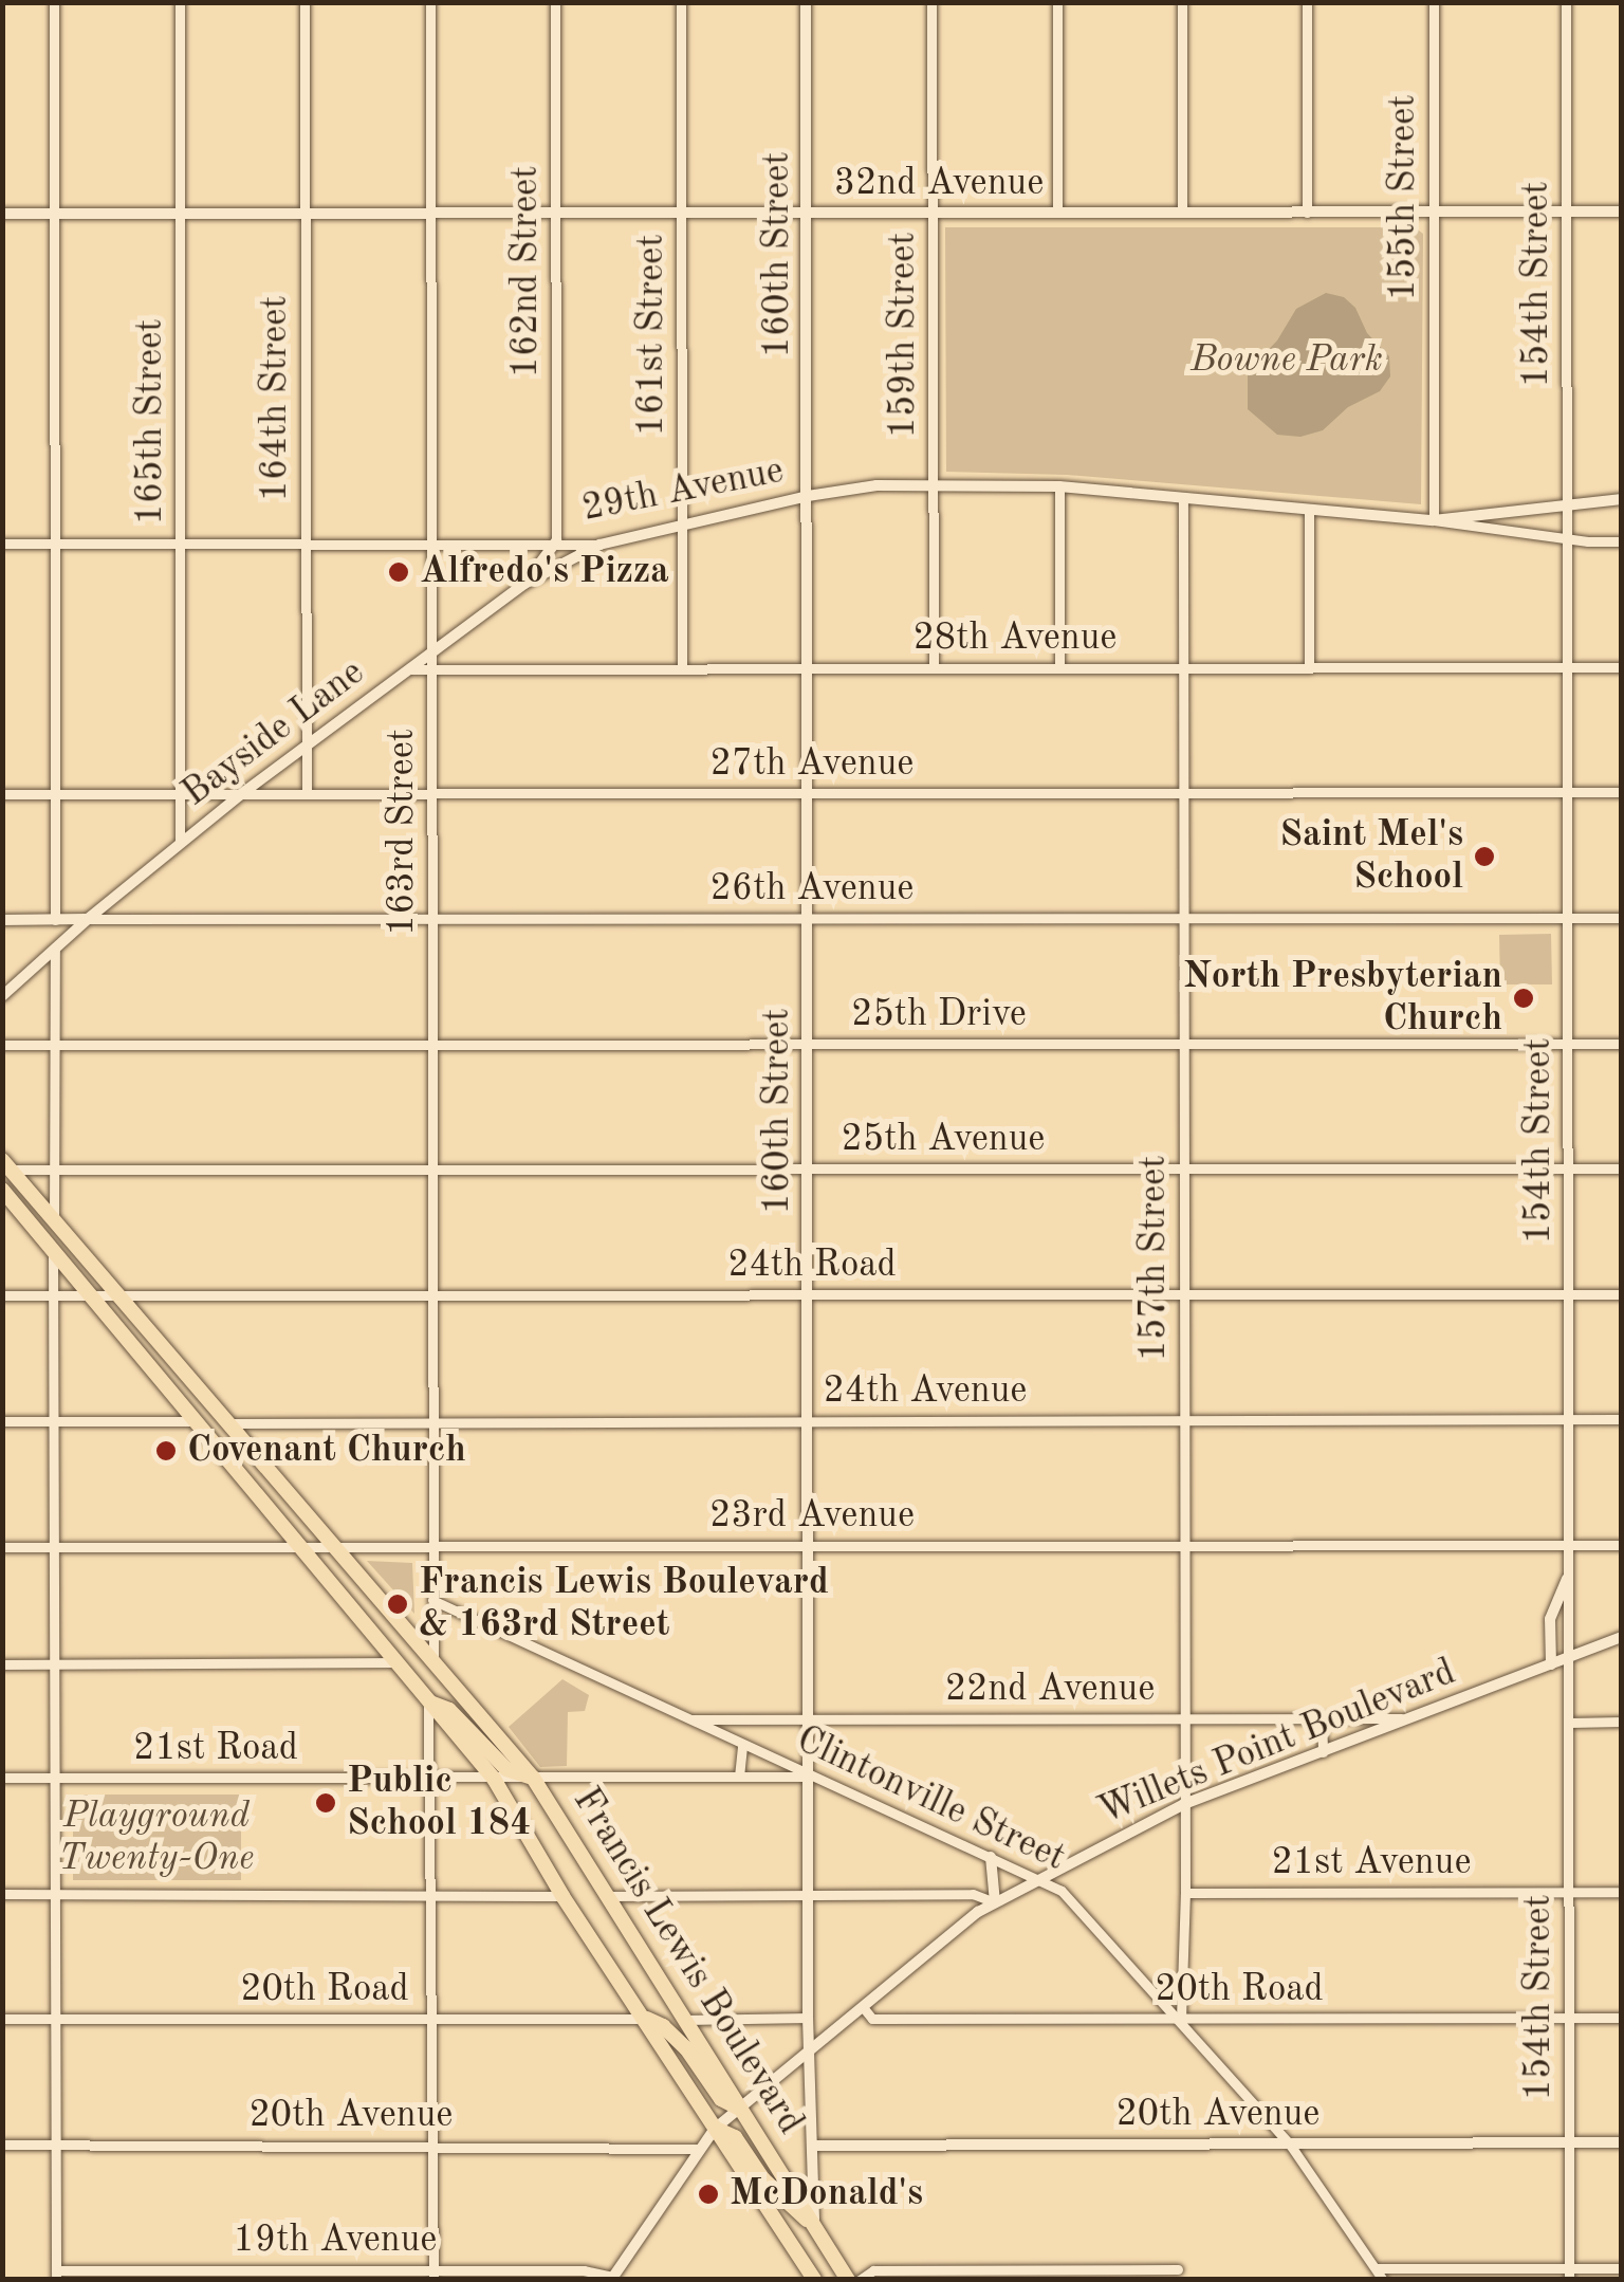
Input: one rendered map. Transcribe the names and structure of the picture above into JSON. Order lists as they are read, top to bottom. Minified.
{"streets":{"main road":["Francis Lewis Boulevard"],"street":["32nd Avenue","155th Street","160th Street","162nd Street","154th Street","161st Street","159th Street","164th Street","165th Street","29th Avenue","28th Avenue","Bayside Lane","27th Avenue","163rd Street","26th Avenue","25th Drive","25th Avenue","157th Street","24th Road","24th Avenue","23rd Avenue","22nd Avenue","Willets Point Boulevard","21st Road","Clintonville Street","21st Avenue","20th Road","20th Avenue","19th Avenue"]},"crossings":[["32nd Avenue","155th Street"],["32nd Avenue","160th Street"],["32nd Avenue","162nd Street"],["32nd Avenue","154th Street"],["32nd Avenue","161st Street"],["32nd Avenue","159th Street"],["32nd Avenue","164th Street"],["32nd Avenue","165th Street"],["32nd Avenue","163rd Street"],["155th Street","29th Avenue"],["160th Street","29th Avenue"],["160th Street","28th Avenue"],["160th Street","27th Avenue"],["160th Street","26th Avenue"],["160th Street","25th Drive"],["160th Street","25th Avenue"],["160th Street","24th Road"],["160th Street","24th Avenue"],["160th Street","23rd Avenue"],["160th Street","22nd Avenue"],["160th Street","Willets Point Boulevard"],["160th Street","21st Road"],["160th Street","Clintonville Street"],["160th Street","Francis Lewis Boulevard"],["160th Street","20th Avenue"],["162nd Street","29th Avenue"],["154th Street","29th Avenue"],["154th Street","28th Avenue"],["154th Street","27th Avenue"],["154th Street","26th Avenue"],["154th Street","25th Drive"],["154th Street","25th Avenue"],["154th Street","24th Road"],["154th Street","24th Avenue"],["154th Street","23rd Avenue"],["154th Street","Willets Point Boulevard"],["154th Street","21st Avenue"],["154th Street","20th Road"],["154th Street","20th Avenue"],["161st Street","29th Avenue"],["161st Street","28th Avenue"],["159th Street","29th Avenue"],["159th Street","28th Avenue"],["164th Street","29th Avenue"],["164th Street","Bayside Lane"],["164th Street","27th Avenue"],["165th Street","29th Avenue"],["165th Street","Bayside Lane"],["165th Street","27th Avenue"],["29th Avenue","Bayside Lane"],["29th Avenue","163rd Street"],["29th Avenue","157th Street"],["28th Avenue","Bayside Lane"],["28th Avenue","163rd Street"],["28th Avenue","157th Street"],["Bayside Lane","27th Avenue"],["Bayside Lane","163rd Street"],["Bayside Lane","26th Avenue"],["27th Avenue","163rd Street"],["27th Avenue","157th Street"],["163rd Street","26th Avenue"],["163rd Street","25th Drive"],["163rd Street","25th Avenue"],["163rd Street","24th Road"],["163rd Street","24th Avenue"],["163rd Street","23rd Avenue"],["163rd Street","Clintonville Street"],["163rd Street","Francis Lewis Boulevard"],["26th Avenue","157th Street"],["25th Drive","157th Street"],["25th Avenue","157th Street"],["25th Avenue","Francis Lewis Boulevard"],["157th Street","24th Road"],["157th Street","24th Avenue"],["157th Street","23rd Avenue"],["157th Street","22nd Avenue"],["157th Street","Willets Point Boulevard"],["157th Street","Clintonville Street"],["157th Street","21st Avenue"],["157th Street","20th Road"],["24th Road","Francis Lewis Boulevard"],["24th Avenue","Francis Lewis Boulevard"],["23rd Avenue","Francis Lewis Boulevard"],["22nd Avenue","Willets Point Boulevard"],["22nd Avenue","Clintonville Street"],["Willets Point Boulevard","Clintonville Street"],["Willets Point Boulevard","Francis Lewis Boulevard"],["Willets Point Boulevard","20th Road"],["Willets Point Boulevard","20th Avenue"],["Willets Point Boulevard","19th Avenue"],["21st Road","Clintonville Street"],["21st Road","Francis Lewis Boulevard"],["Clintonville Street","20th Road"],["Clintonville Street","20th Avenue"],["Francis Lewis Boulevard","20th Road"]],"parks":["Bowne Park","Playground Twenty-One"],"places":["Alfredo's Pizza","Saint Mel's School","North Presbyterian Church","Covenant Church","Francis Lewis Boulevard & 163rd Street","Public School 184","McDonald's"]}
